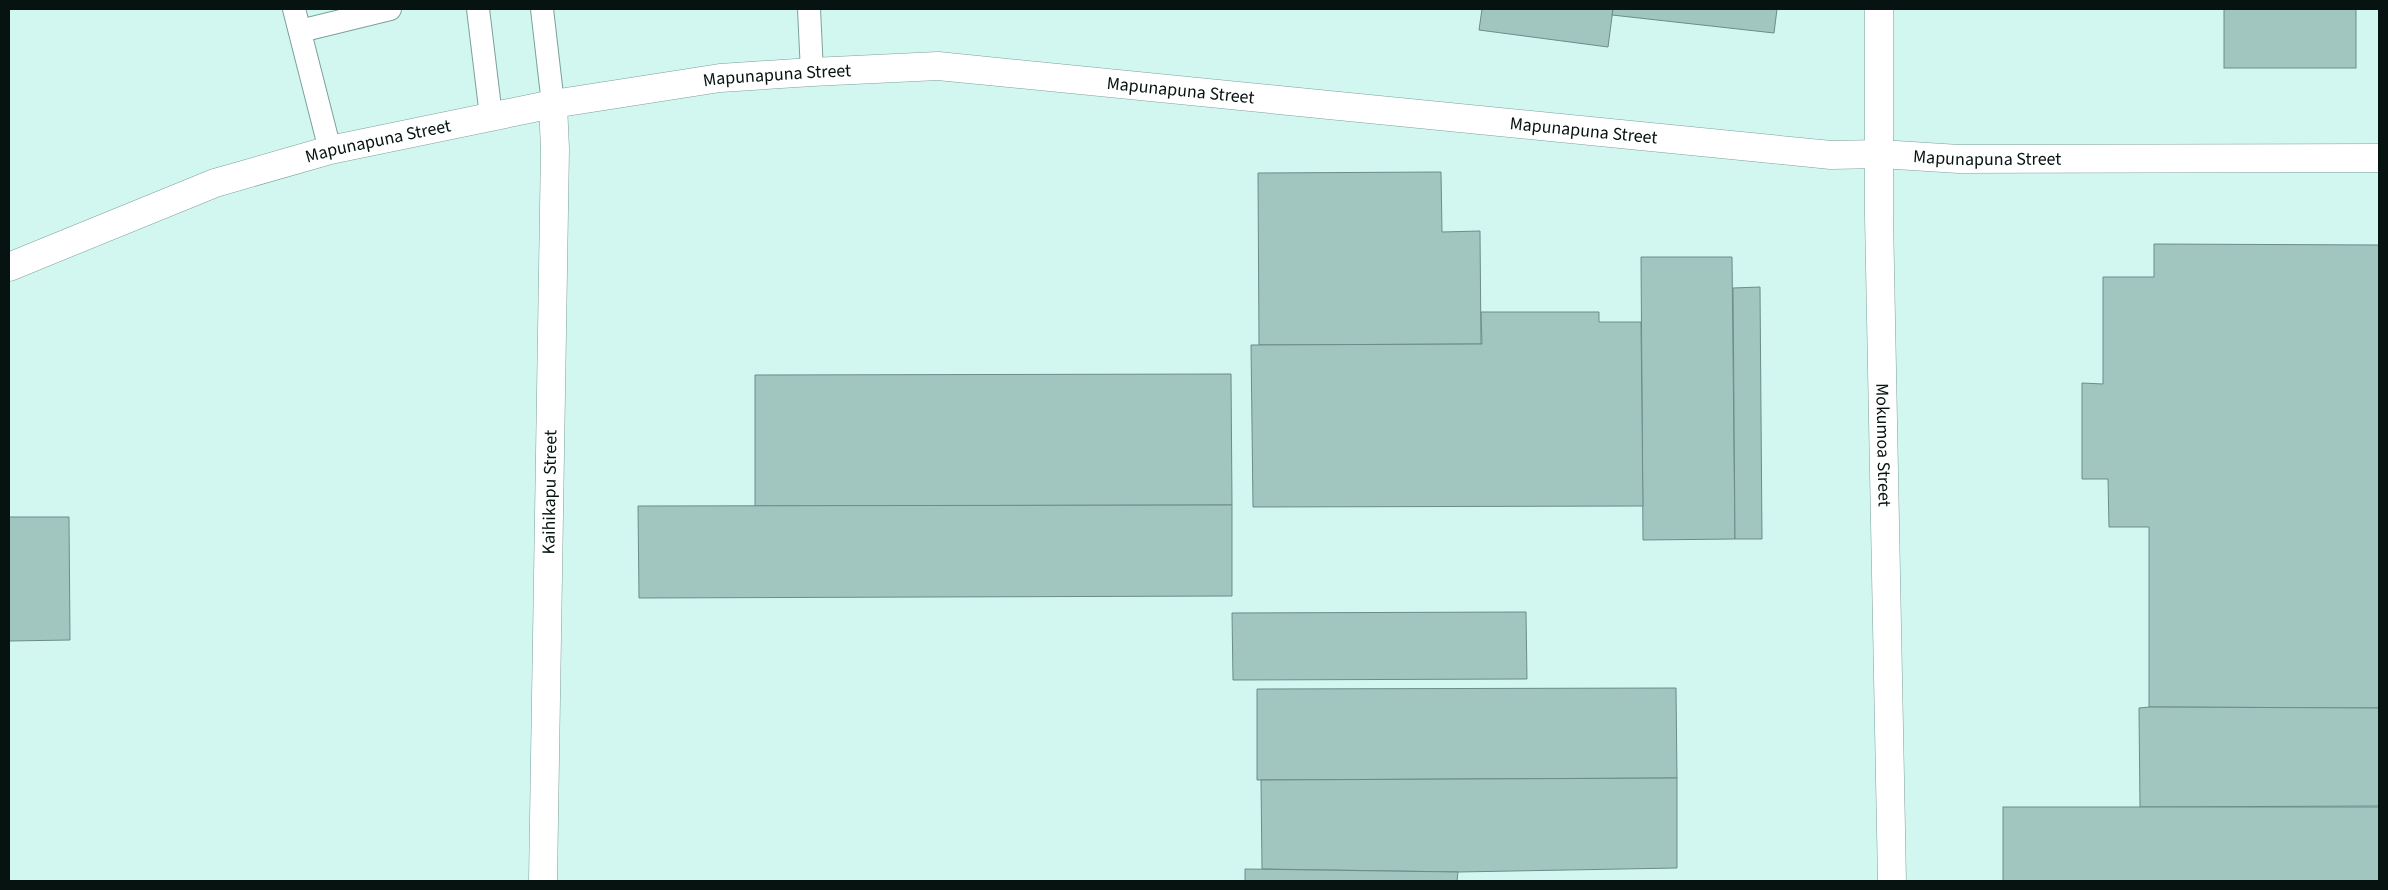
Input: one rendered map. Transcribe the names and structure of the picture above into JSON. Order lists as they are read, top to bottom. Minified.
{"streets":{"street":["Mapunapuna Street","Mokumoa Street","Kaihikapu Street"]},"crossings":[["Mapunapuna Street","Mokumoa Street"],["Mapunapuna Street","Kaihikapu Street"]]}
